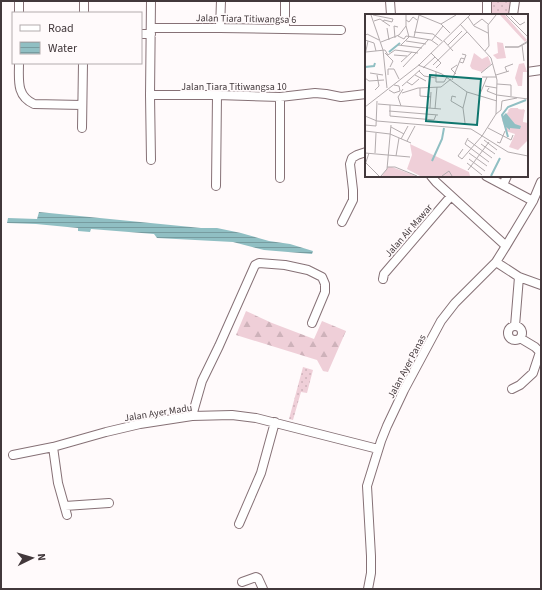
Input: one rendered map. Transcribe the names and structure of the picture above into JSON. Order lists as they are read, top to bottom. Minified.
{"streets":{"street":["Jalan Tiara Titiwangsa 6","Jalan Tiara Titiwangsa 10","Jalan Air Mawar","Jalan Ayer Panas","Jalan Ayer Madu"]},"crossings":[["Jalan Ayer Panas","Jalan Ayer Madu"]],"legend":["Road","Water"],"north":"right"}
